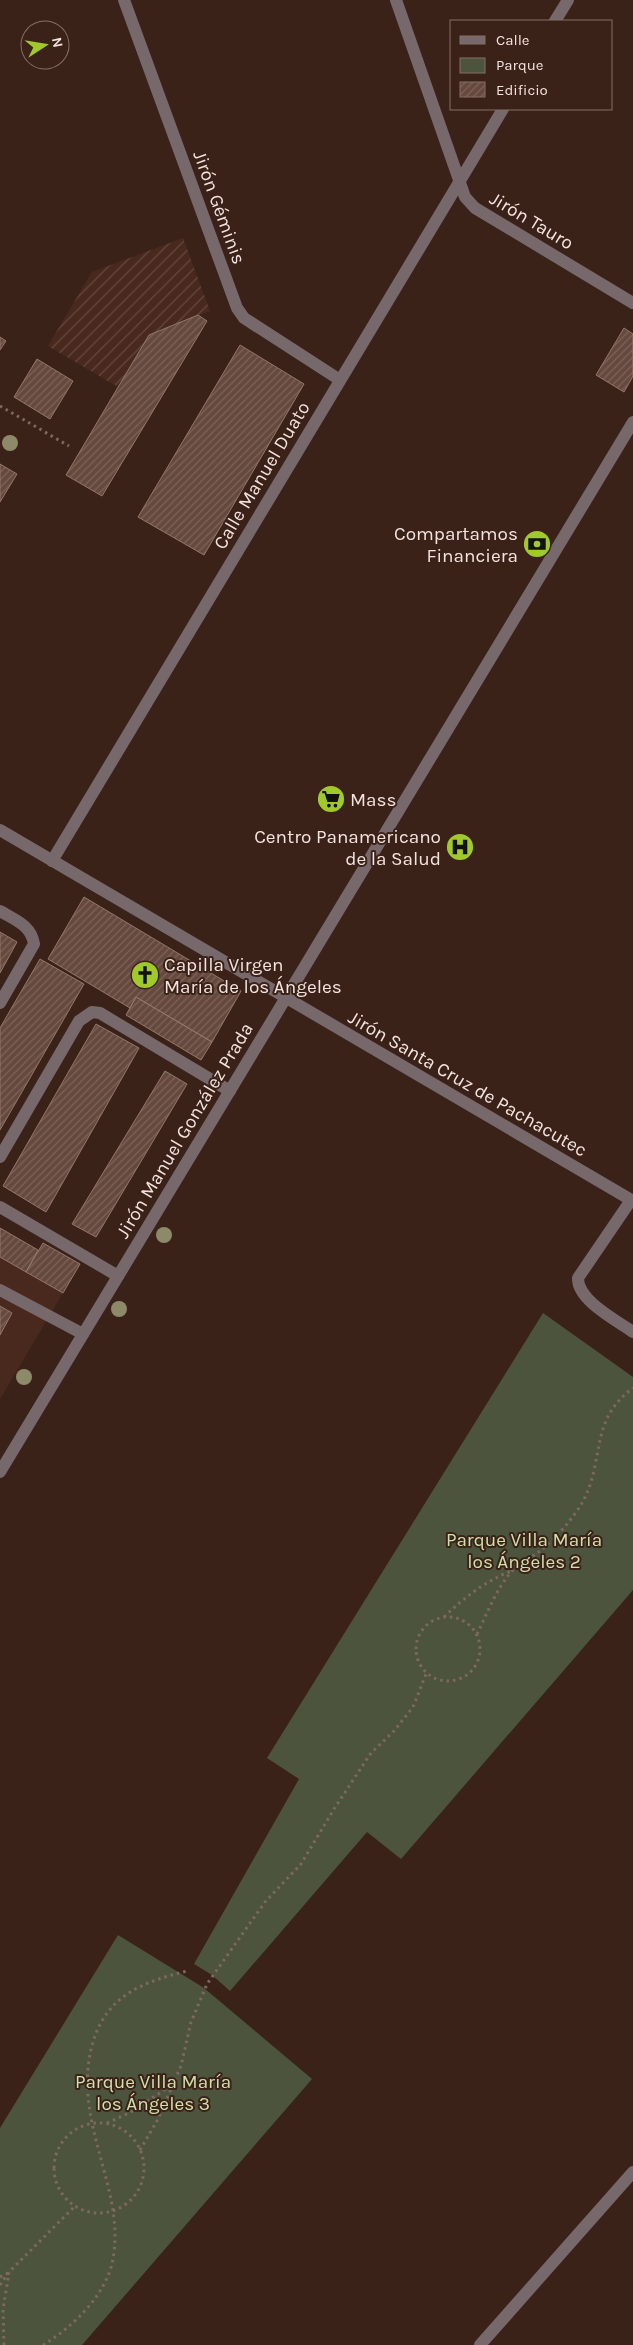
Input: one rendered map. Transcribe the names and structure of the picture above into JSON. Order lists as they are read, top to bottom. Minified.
{"streets":{"street":["Jirón Géminis","Jirón Tauro","Calle Manuel Duato","Jirón Santa Cruz de Pachacutec","Jirón Manuel González Prada"]},"crossings":[["Jirón Géminis","Calle Manuel Duato"],["Jirón Tauro","Calle Manuel Duato"],["Calle Manuel Duato","Jirón Santa Cruz de Pachacutec"],["Jirón Santa Cruz de Pachacutec","Jirón Manuel González Prada"]],"parks":["Parque Villa María los Ángeles 2","Parque Villa María los Ángeles 3"],"places":{"bank":["Compartamos Financiera"],"supermarket":["Mass"],"hospital":["Centro Panamericano de la Salud"],"church":["Capilla Virgen María de los Ángeles"]},"legend":["Calle","Parque","Edificio"],"north":"right"}
